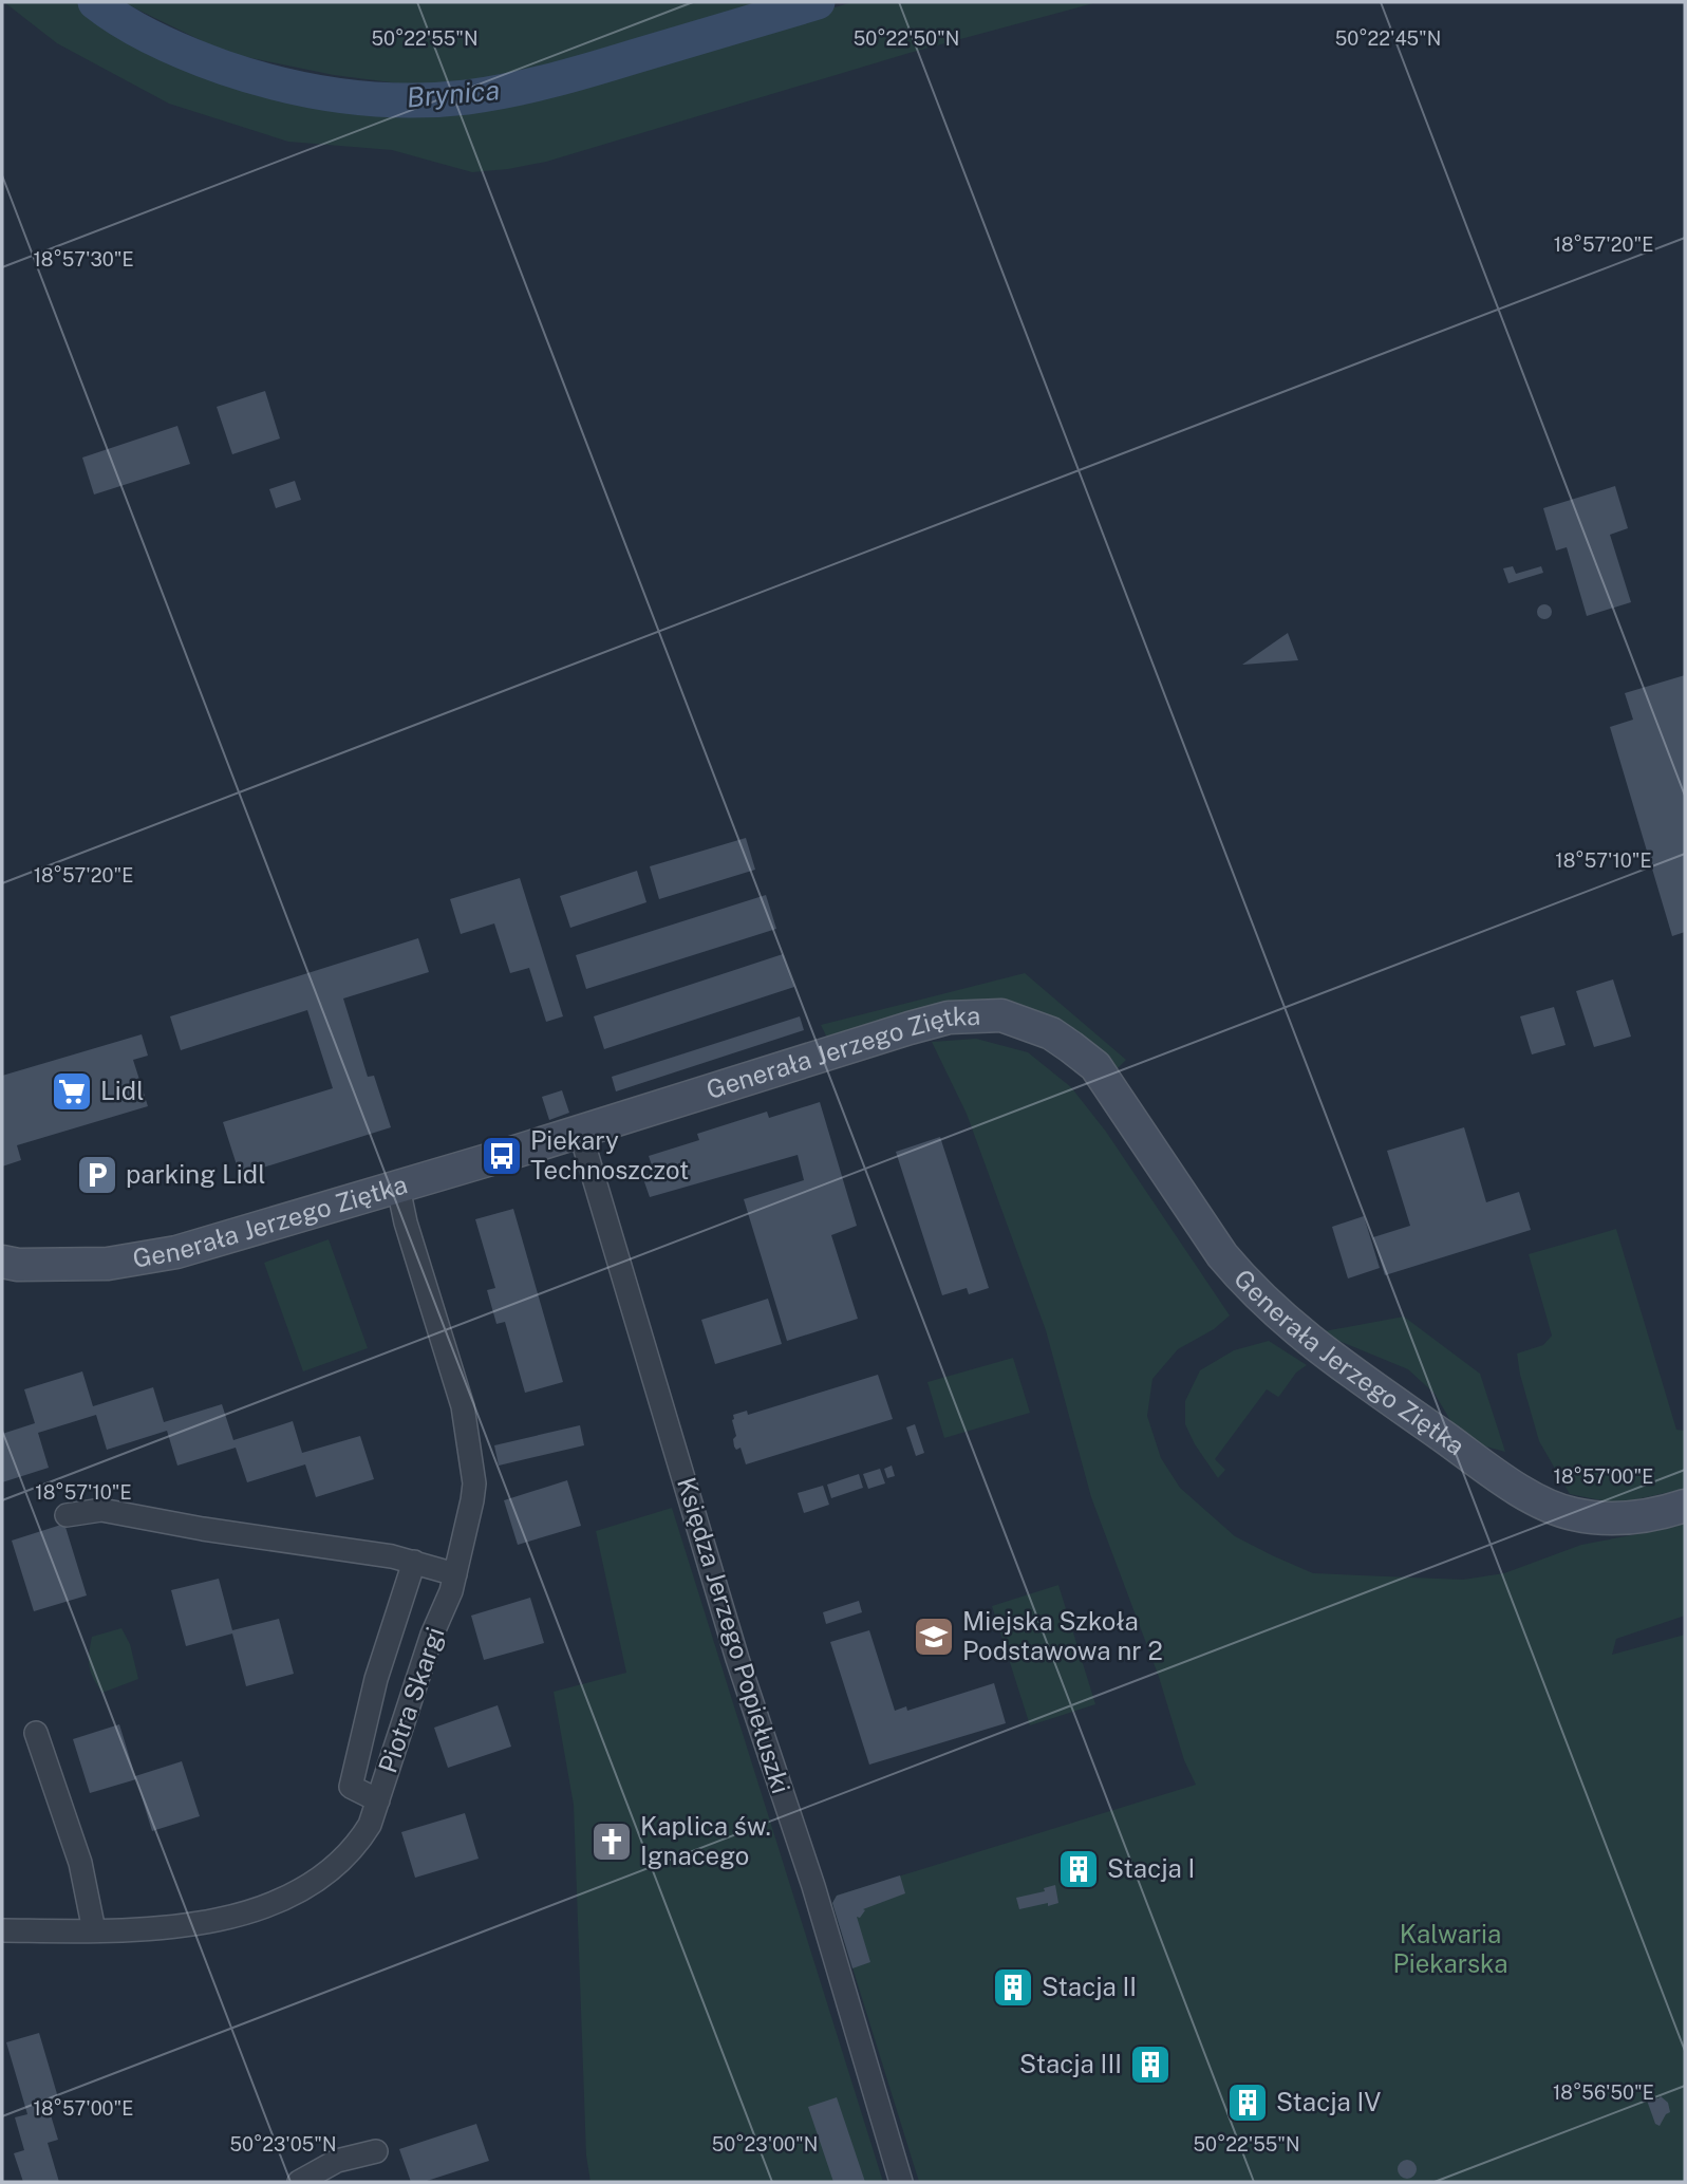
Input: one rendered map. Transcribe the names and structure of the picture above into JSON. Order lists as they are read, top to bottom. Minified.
{"streets":{"street":["Generała Jerzego Ziętka","Księdza Jerzego Popiełuszki","Piotra Skargi"]},"crossings":[["Generała Jerzego Ziętka","Księdza Jerzego Popiełuszki"],["Generała Jerzego Ziętka","Piotra Skargi"]],"water":["Brynica"],"parks":["Kalwaria Piekarska"],"places":{"supermarket":["Lidl"],"bus stop":["Piekary Technoszczot"],"parking":["parking Lidl"],"school or university":["Miejska Szkoła Podstawowa nr 2"],"church":["Kaplica św. Ignacego"],"building":["Stacja I","Stacja II","Stacja III","Stacja IV"]},"coordinates":["50°22'55\"N","50°22'50\"N","50°22'45\"N","18°57'20\"E","18°57'30\"E","18°57'10\"E","18°57'00\"E","18°56'50\"E","50°23'05\"N","50°23'00\"N"]}
